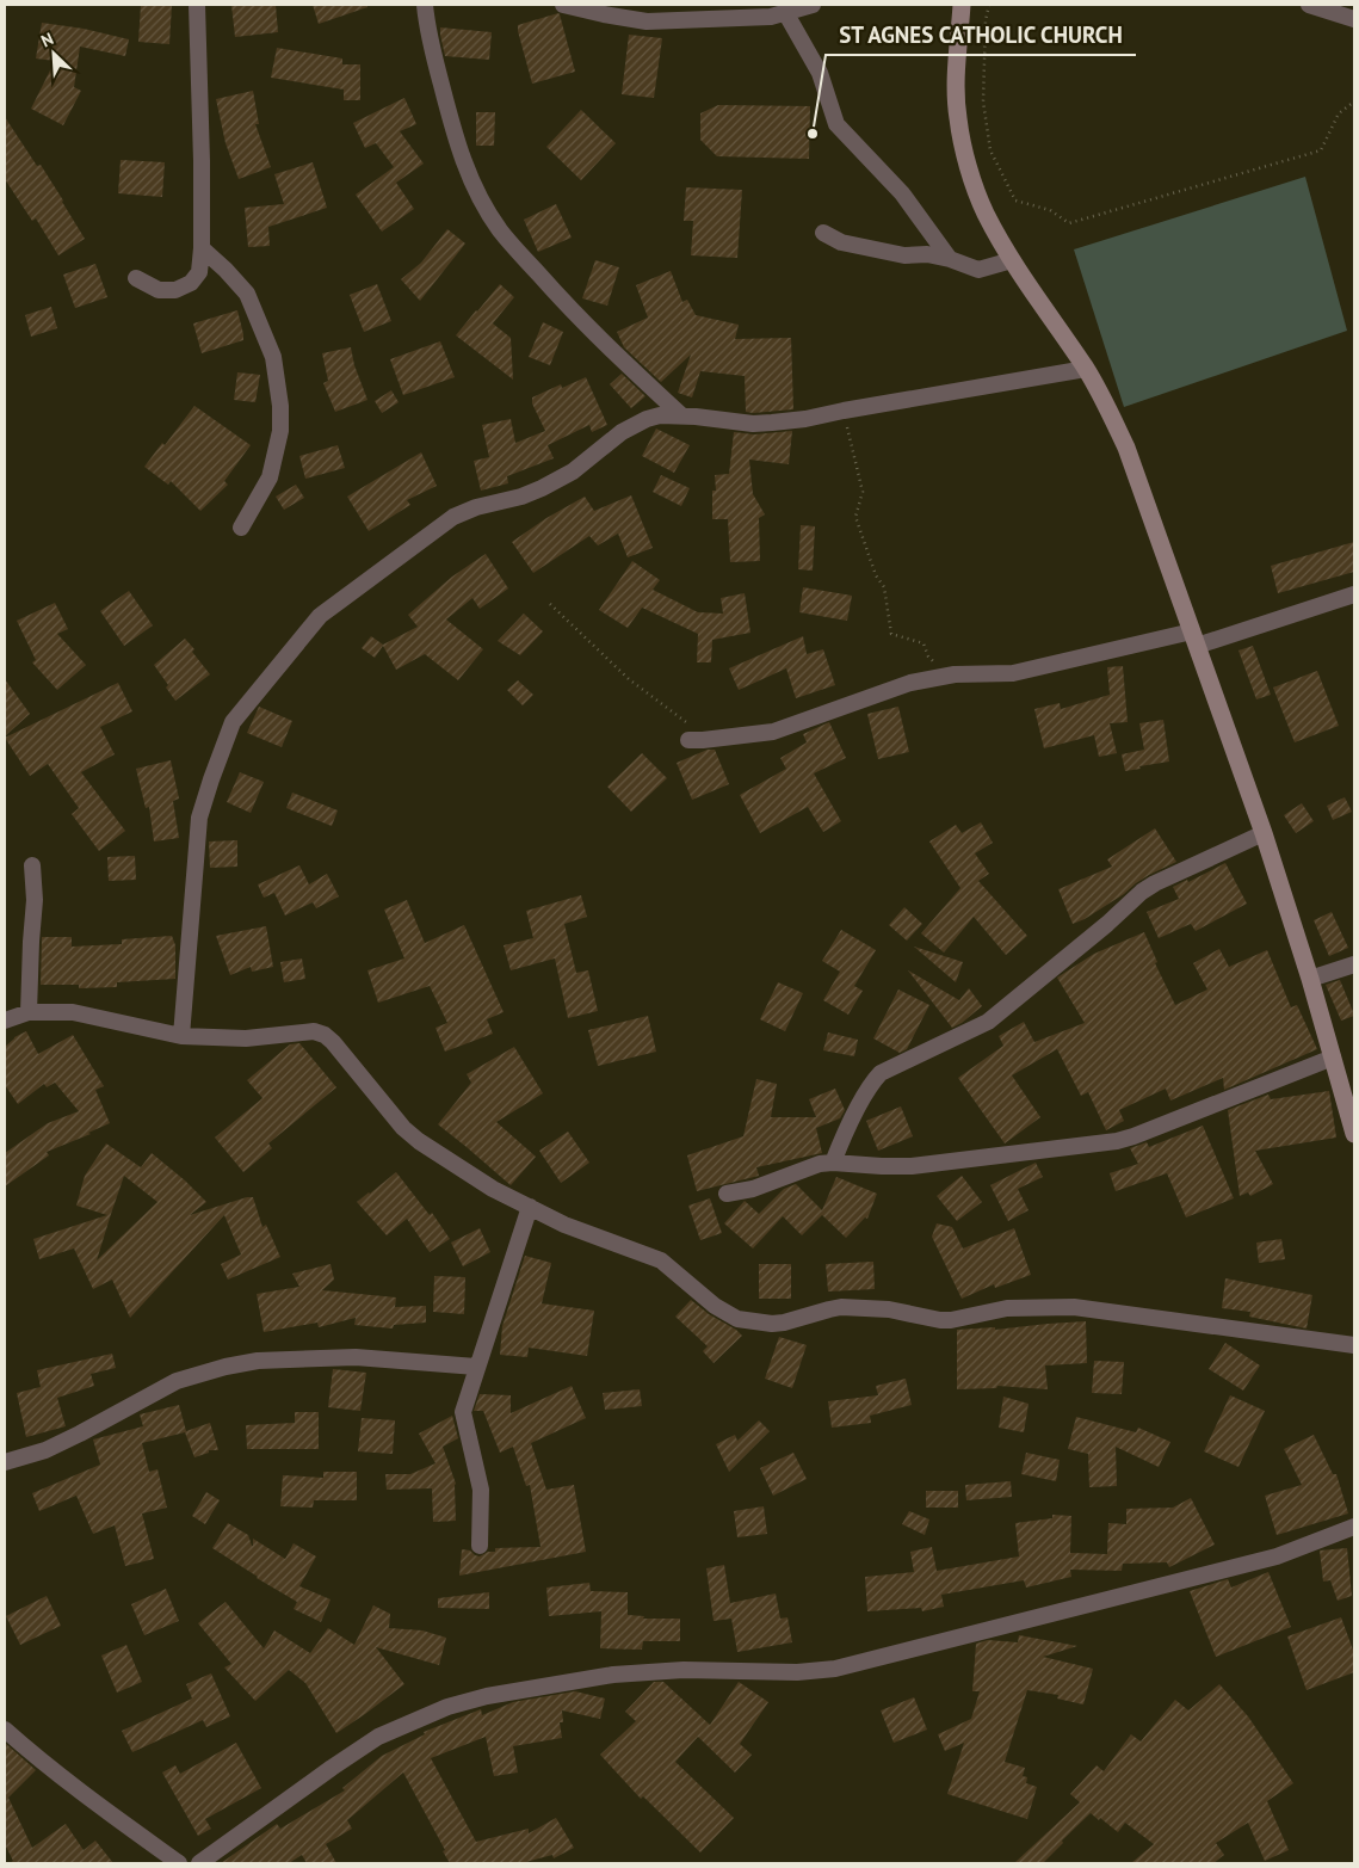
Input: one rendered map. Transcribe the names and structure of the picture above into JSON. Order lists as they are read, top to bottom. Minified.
{"places":["ST AGNES CATHOLIC CHURCH"],"north":"top left"}
